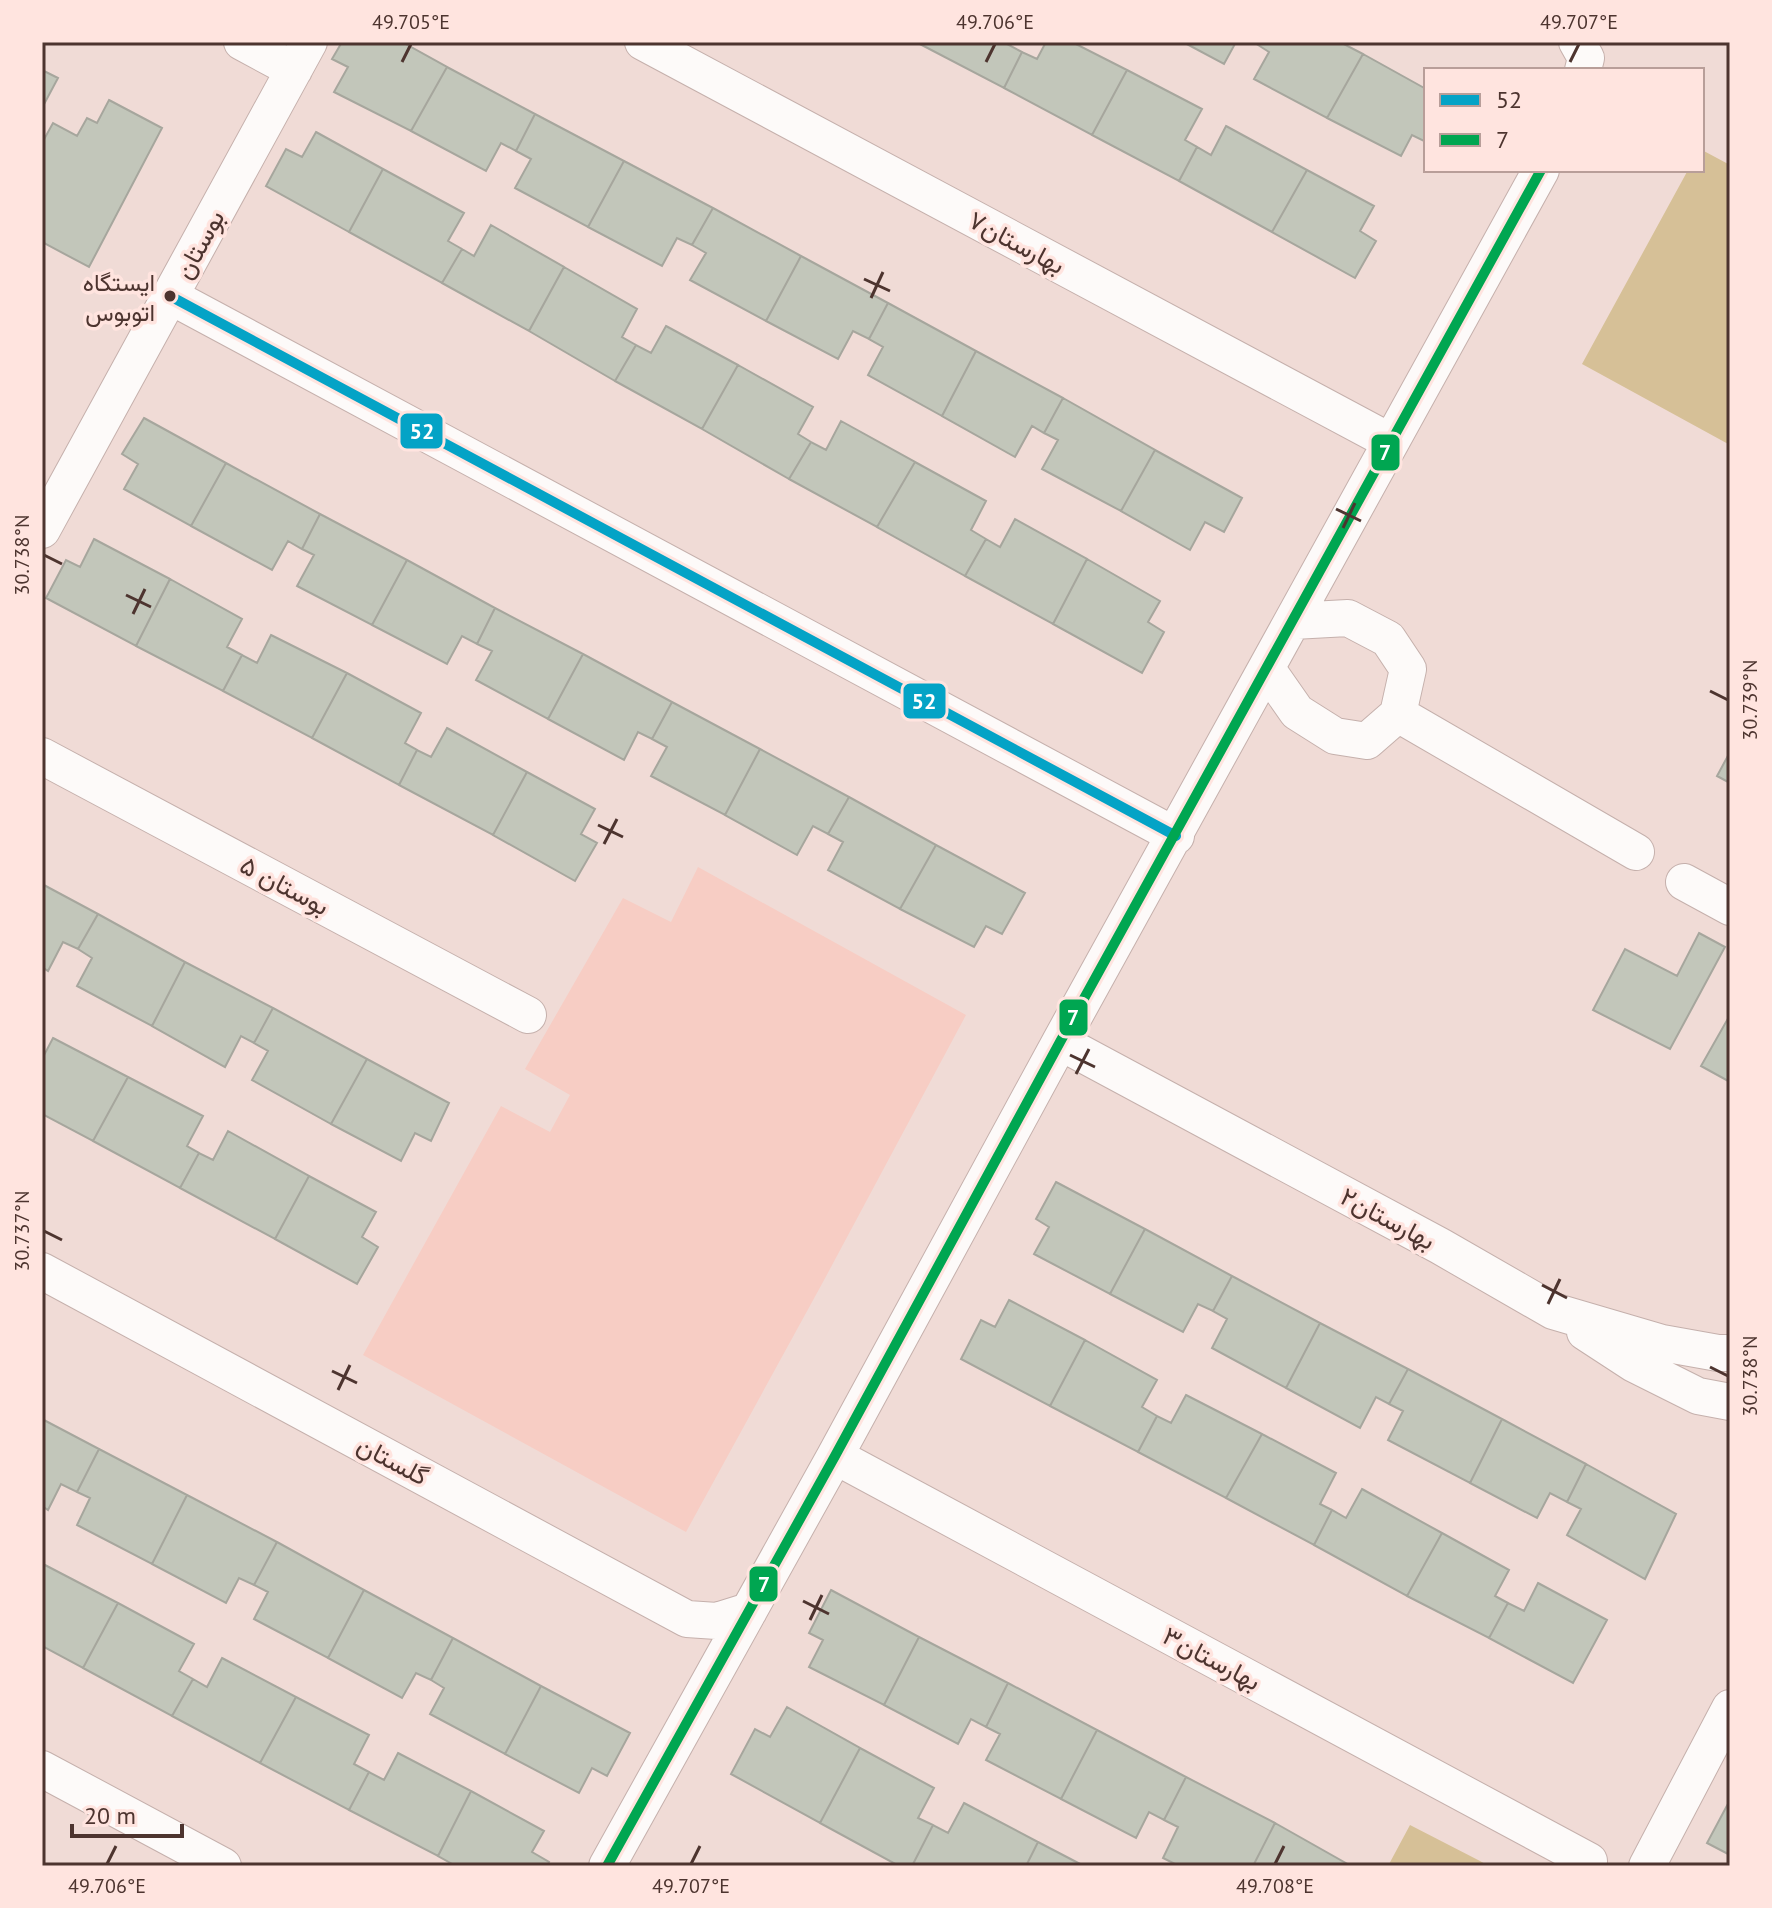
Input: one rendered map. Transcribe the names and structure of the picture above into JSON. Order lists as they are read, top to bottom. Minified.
{"streets":{"street":["بهارستان۷","بوستان","بوستان ۵","بهارستان۲","گلستان","بهارستان۳"]},"places":["ایستگاه اتوبوس"],"lines":["transit line 7","transit line 52"],"legend":["52","7"],"scale_bar":"20 m","coordinates":["49.705°E","49.706°E","49.707°E","30.738°N","30.739°N","30.737°N","49.708°E"]}
